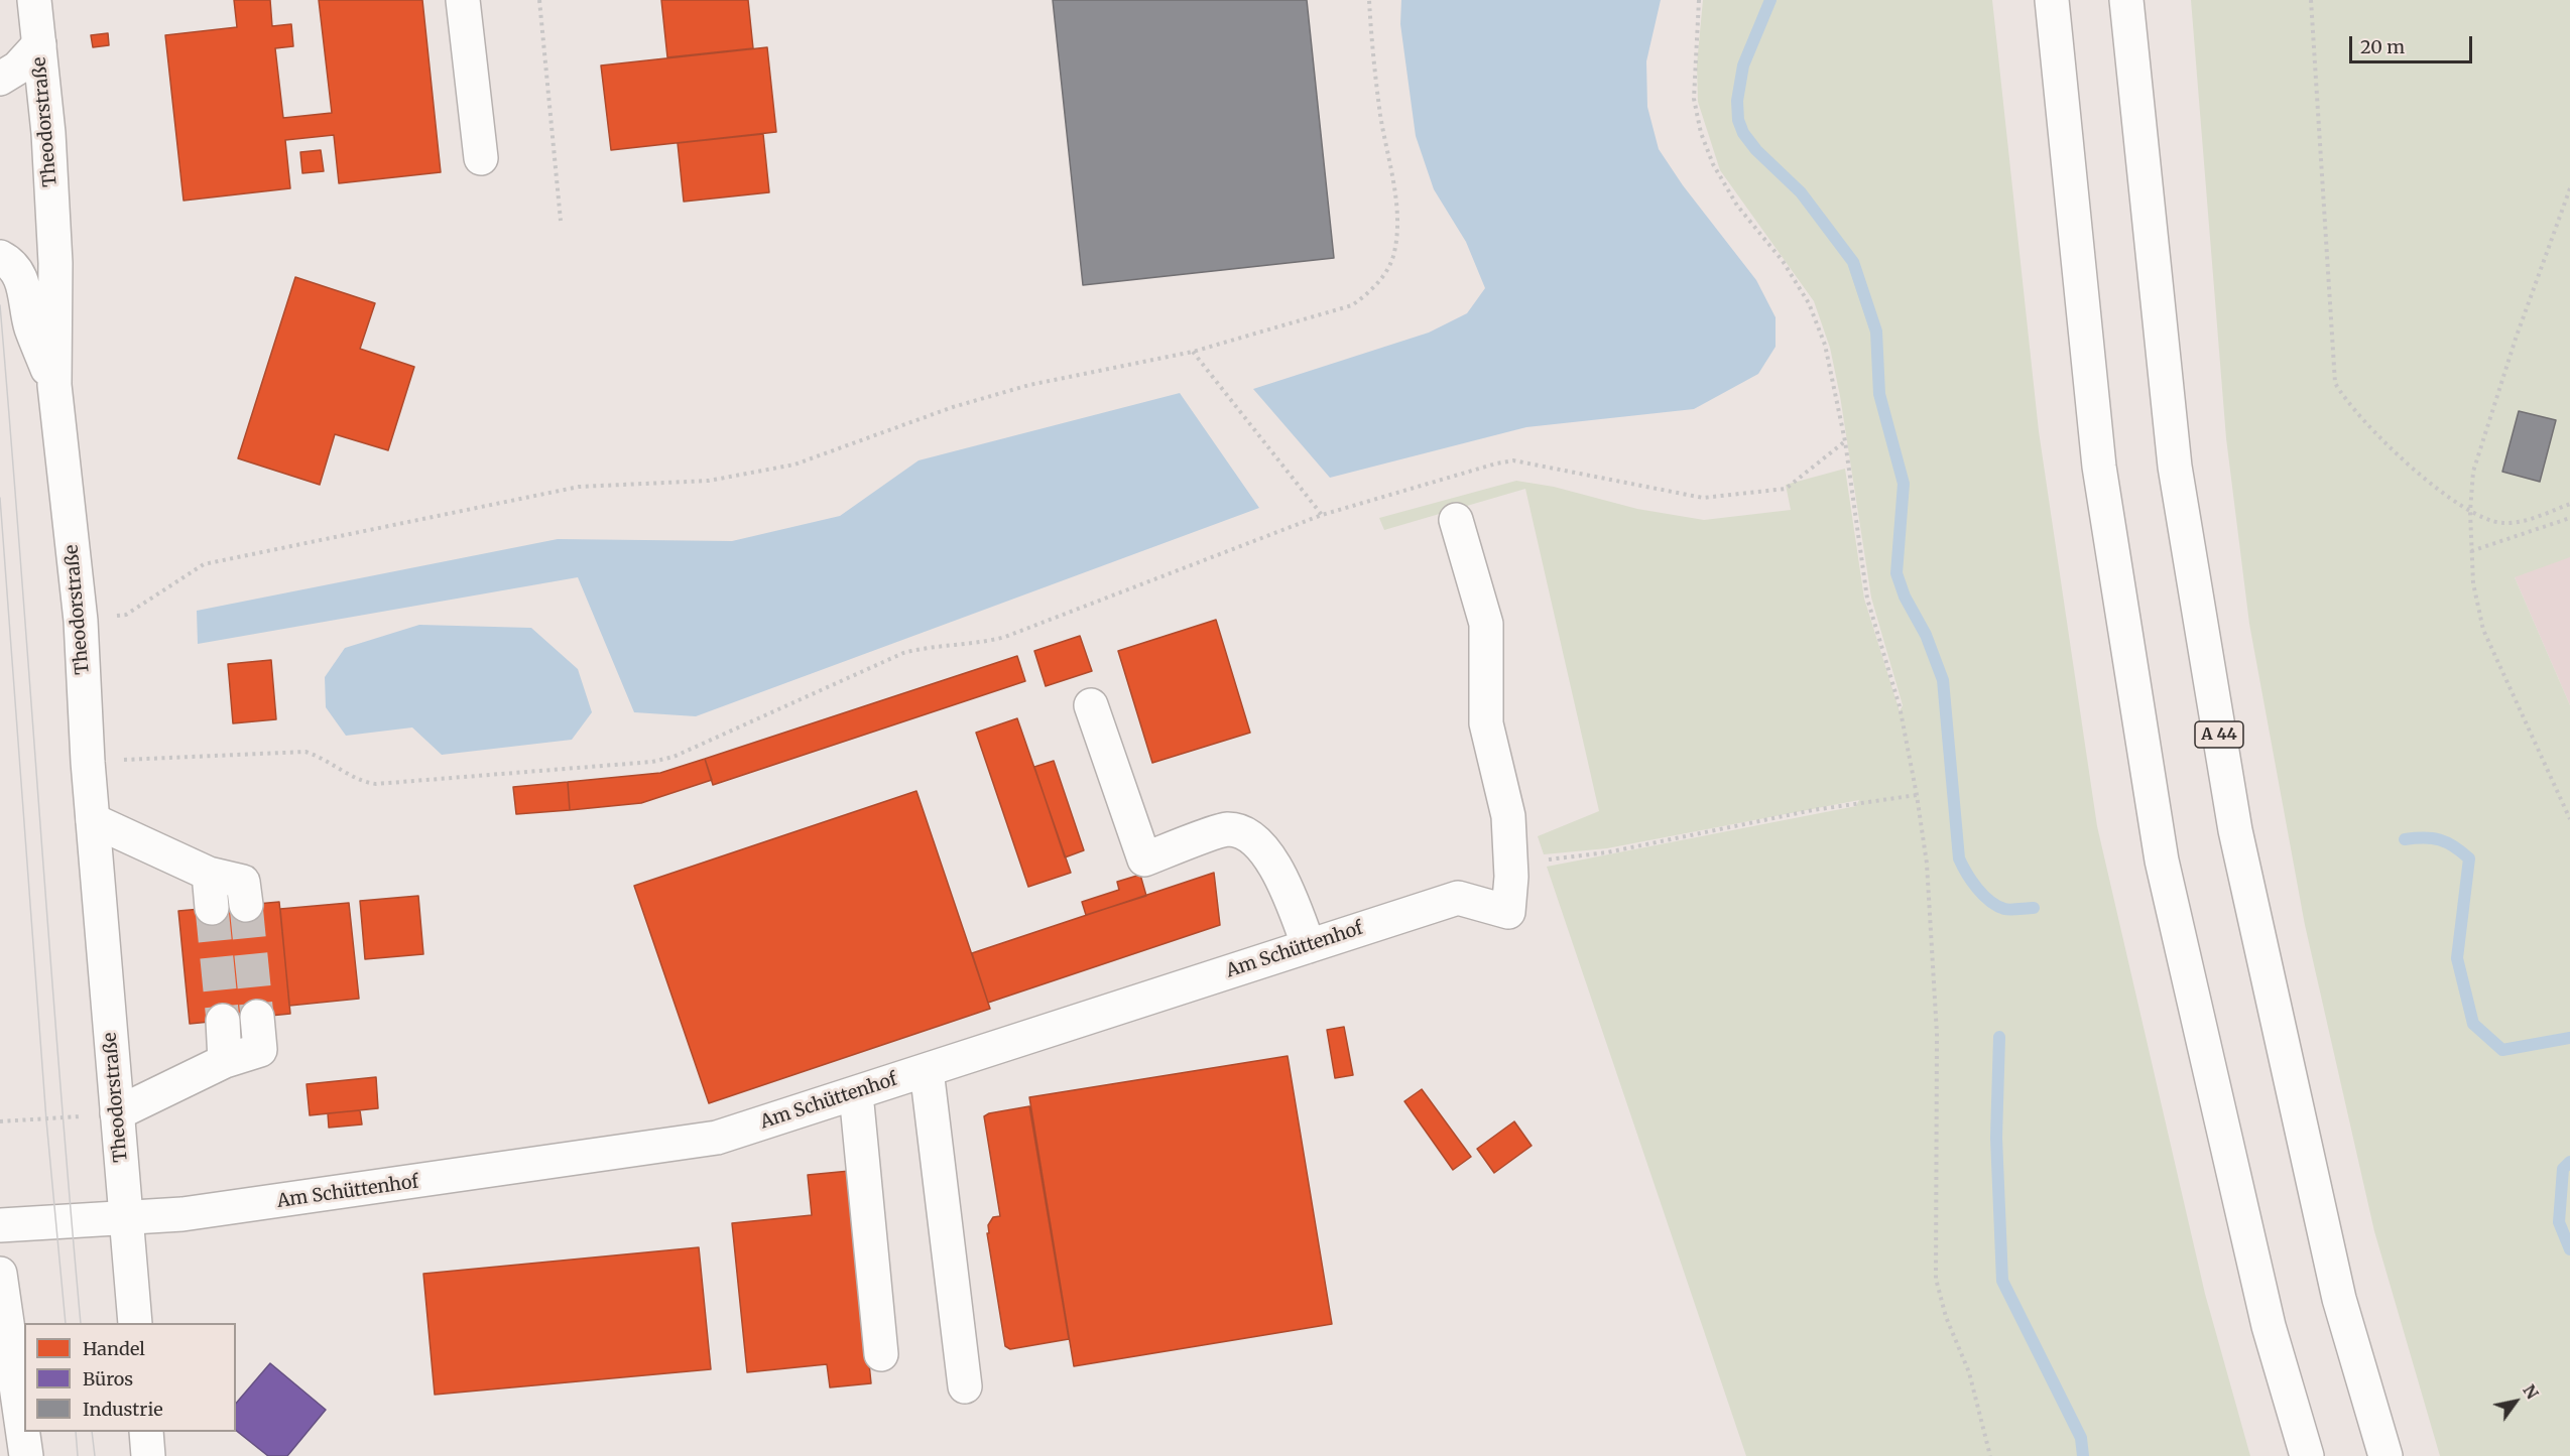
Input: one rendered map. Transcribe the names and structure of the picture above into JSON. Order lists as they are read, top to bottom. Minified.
{"streets":{"main road":["Theodorstraße","A 44","Am Schüttenhof"]},"crossings":[["Theodorstraße","Am Schüttenhof"]],"legend":["Handel","Büros","Industrie"],"scale_bar":"20 m","north":"top right"}
